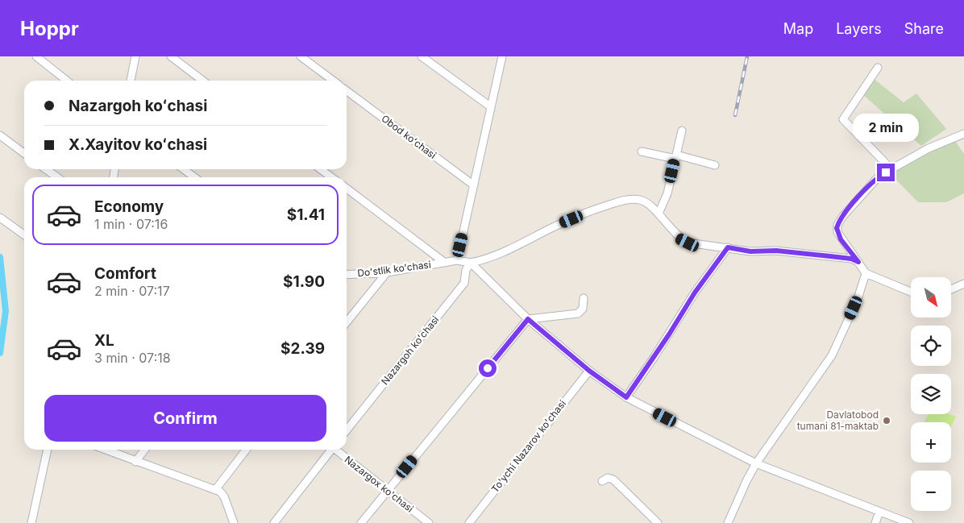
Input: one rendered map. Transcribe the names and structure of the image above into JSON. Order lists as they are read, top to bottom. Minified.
{"streets":{"street":["Obod koʻchasi","Doʻstlik koʻchasi","Nazargoh koʻchasi","To'ychi Nazarov koʻchasi","Nazargox ko'chasi"]},"places":["Davlatobod tumani 81-maktab"],"north":"bottom right","page":{"header":"Hoppr","nav":["Map","Layers","Share"],"banner":["Nazargoh koʻchasi","X.Xayitov koʻchasi"],"bubble":"2 min","list":[{"name":"Economy","note":"1 min · 07:16","value":"$1.41"},{"name":"Comfort","note":"2 min · 07:17","value":"$1.90"},{"name":"XL","note":"3 min · 07:18","value":"$2.39"}],"map_buttons":["+","−"],"buttons":"Confirm"}}
